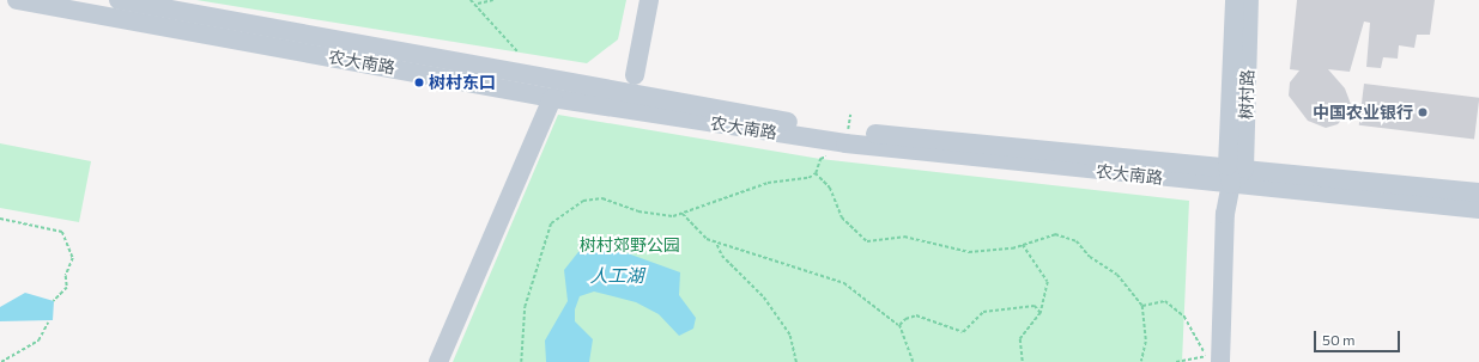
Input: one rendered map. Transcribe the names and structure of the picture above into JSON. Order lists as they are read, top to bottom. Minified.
{"streets":{"main road":["农大南路","树村路"]},"crossings":[["农大南路","树村路"]],"water":["人工湖"],"parks":["树村郊野公园"],"places":["树村东口","中国农业银行"],"scale_bar":"50 m"}
